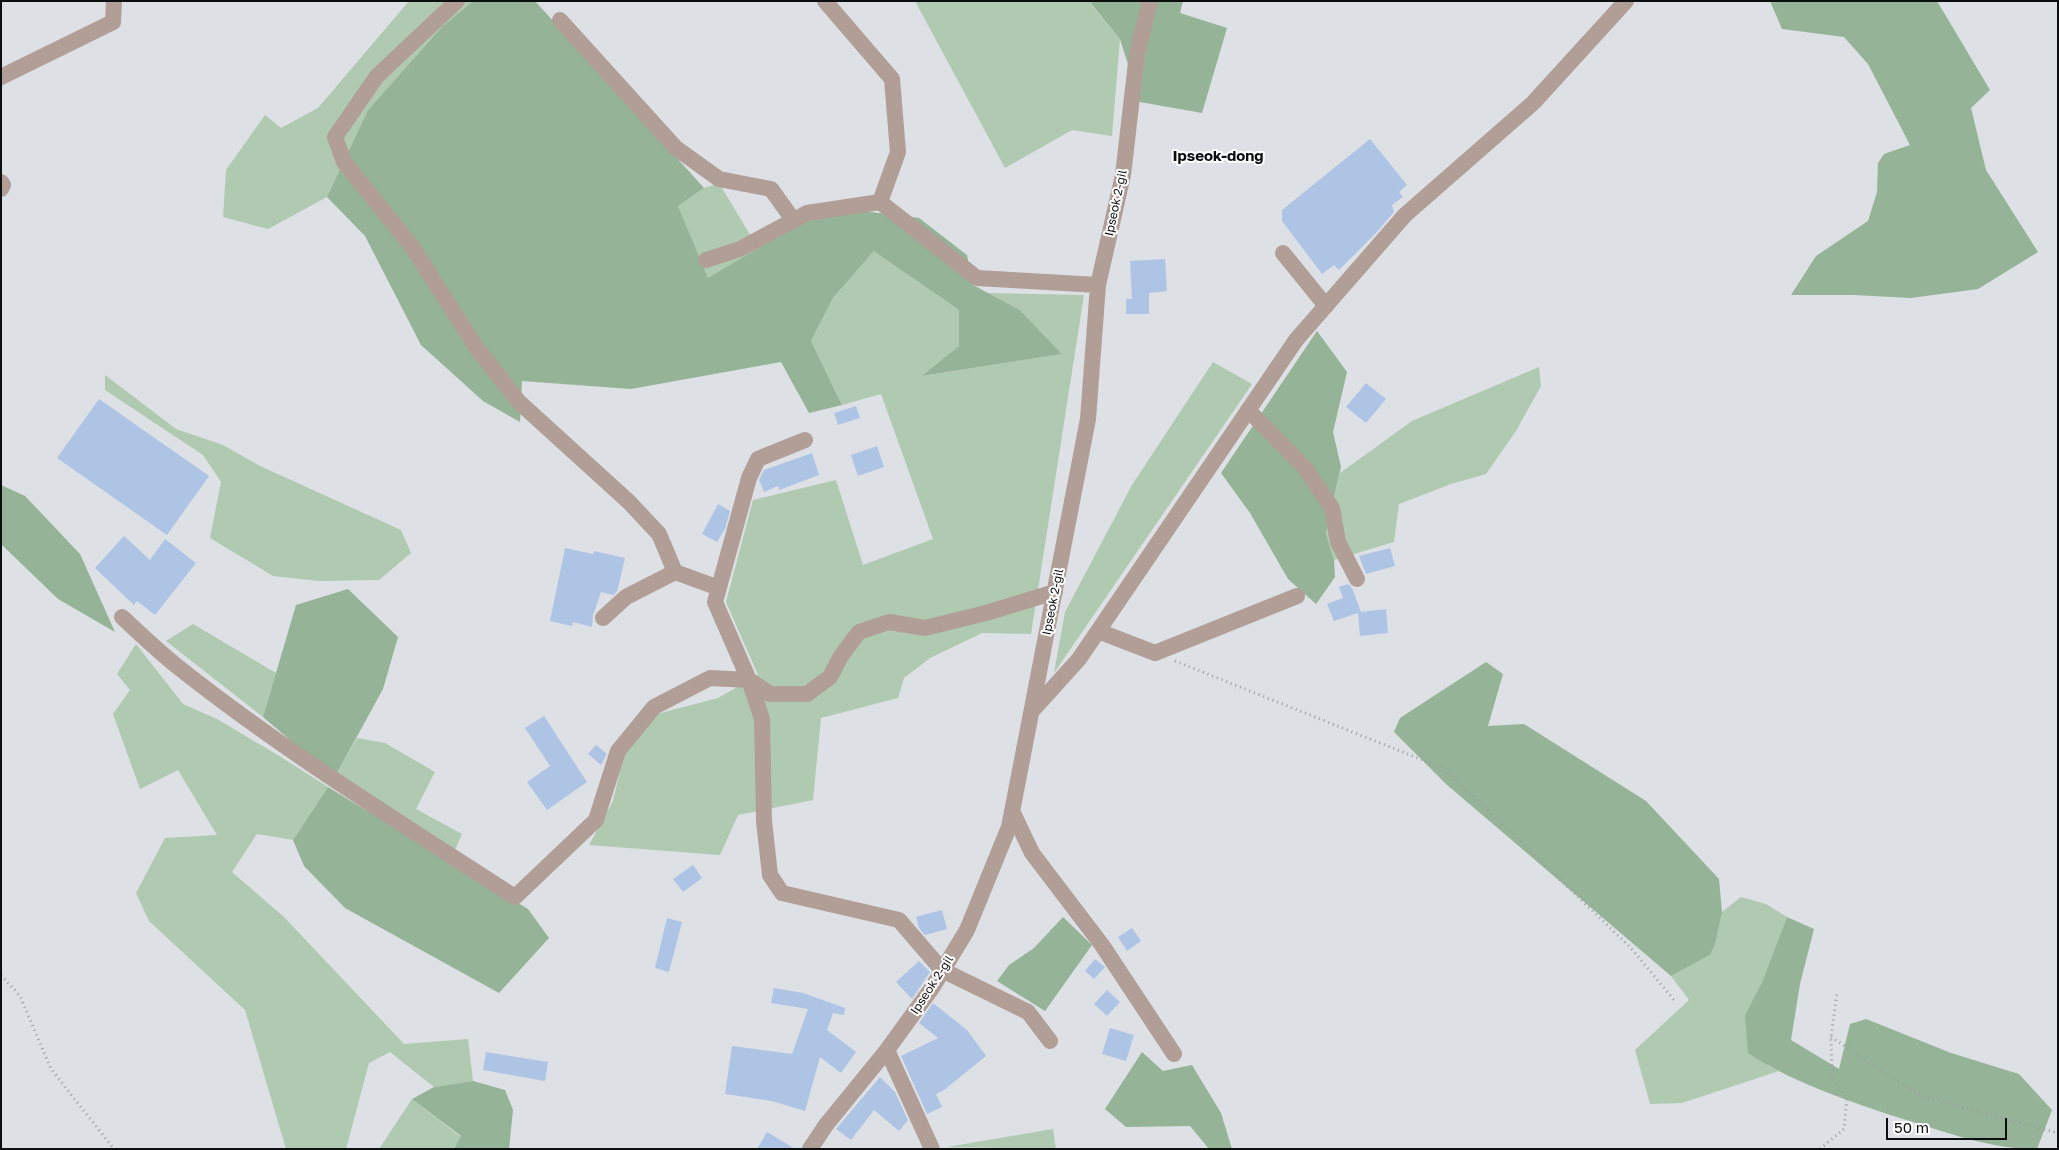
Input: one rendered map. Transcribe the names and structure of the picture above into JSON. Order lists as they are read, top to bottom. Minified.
{"streets":{"street":["Ipseok 2-gil"]},"districts":["Ipseok-dong"],"scale_bar":"50 m"}
